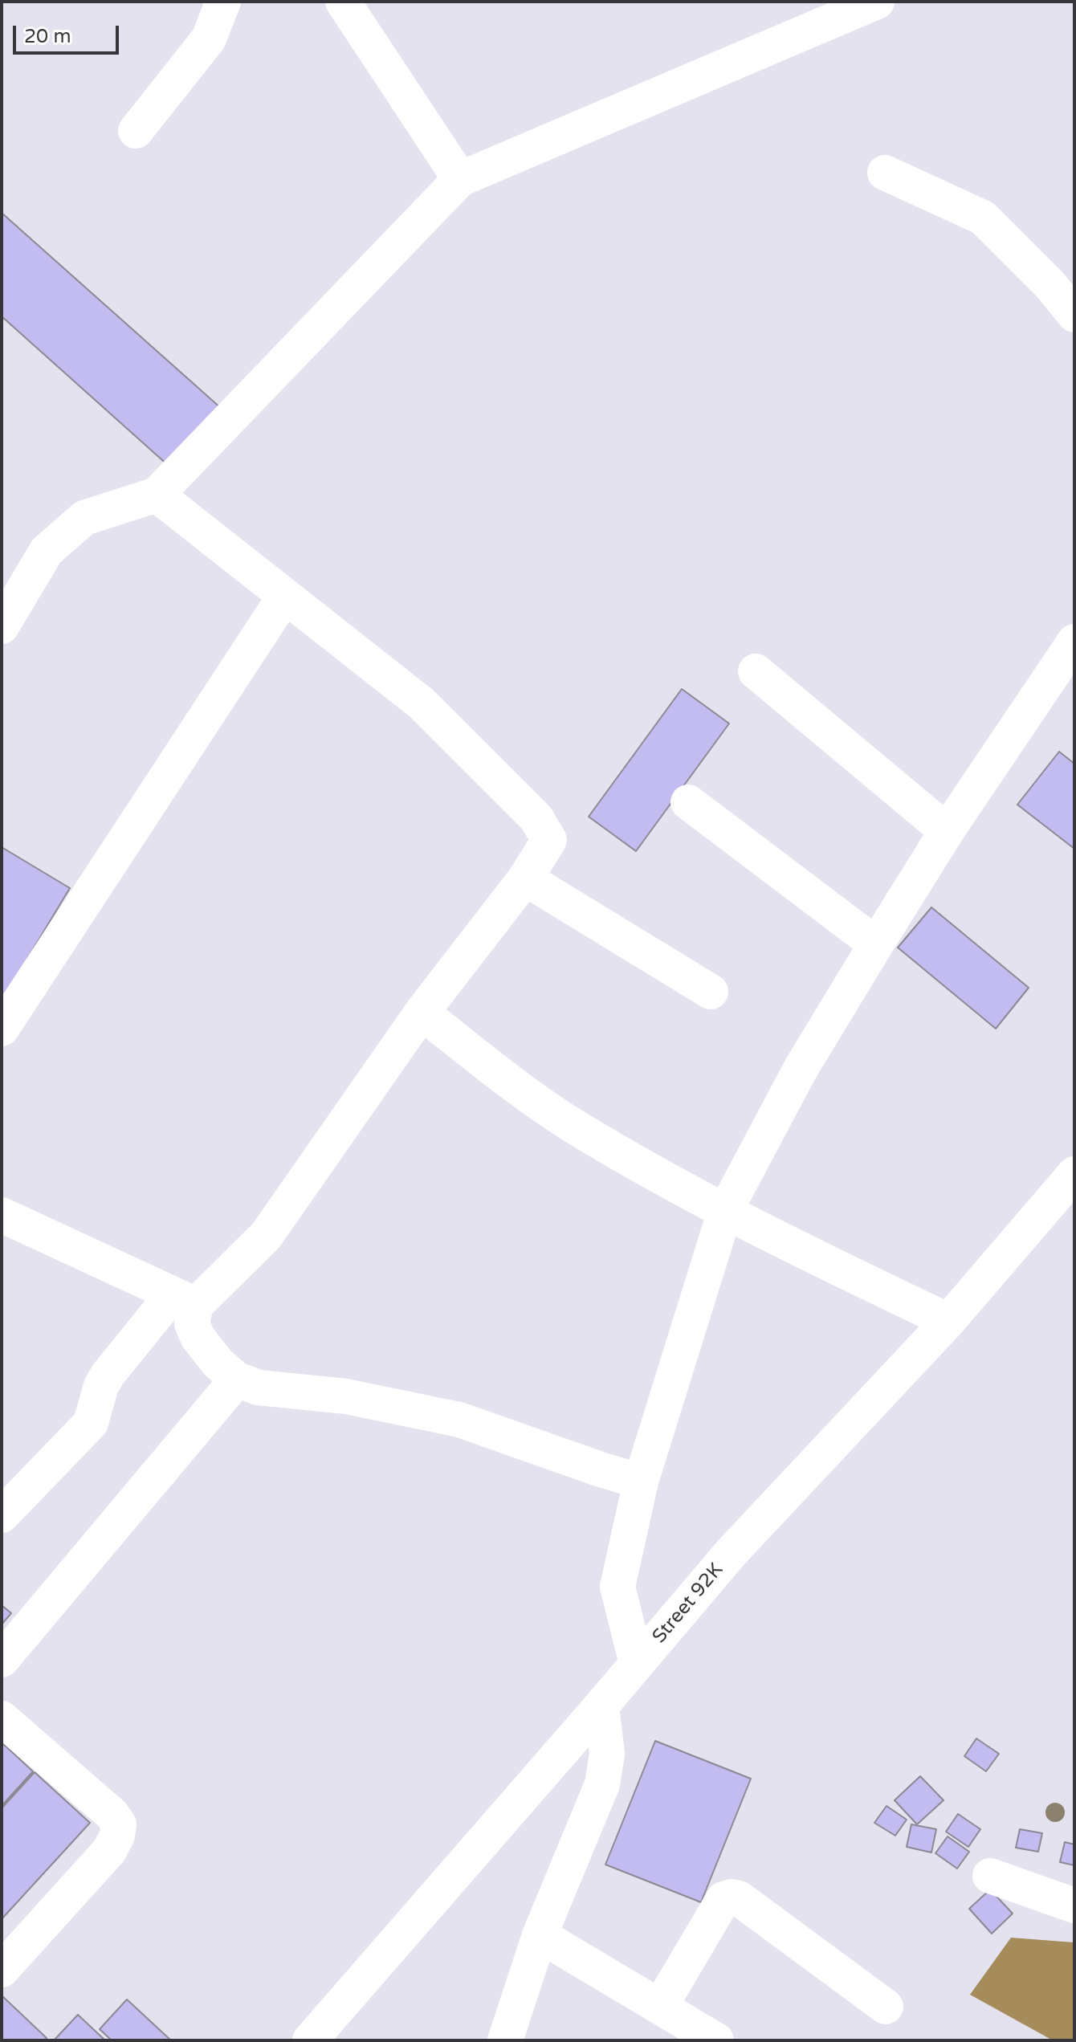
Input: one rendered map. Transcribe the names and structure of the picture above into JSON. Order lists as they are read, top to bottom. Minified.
{"streets":{"street":["Street 92K"]},"scale_bar":"20 m"}
